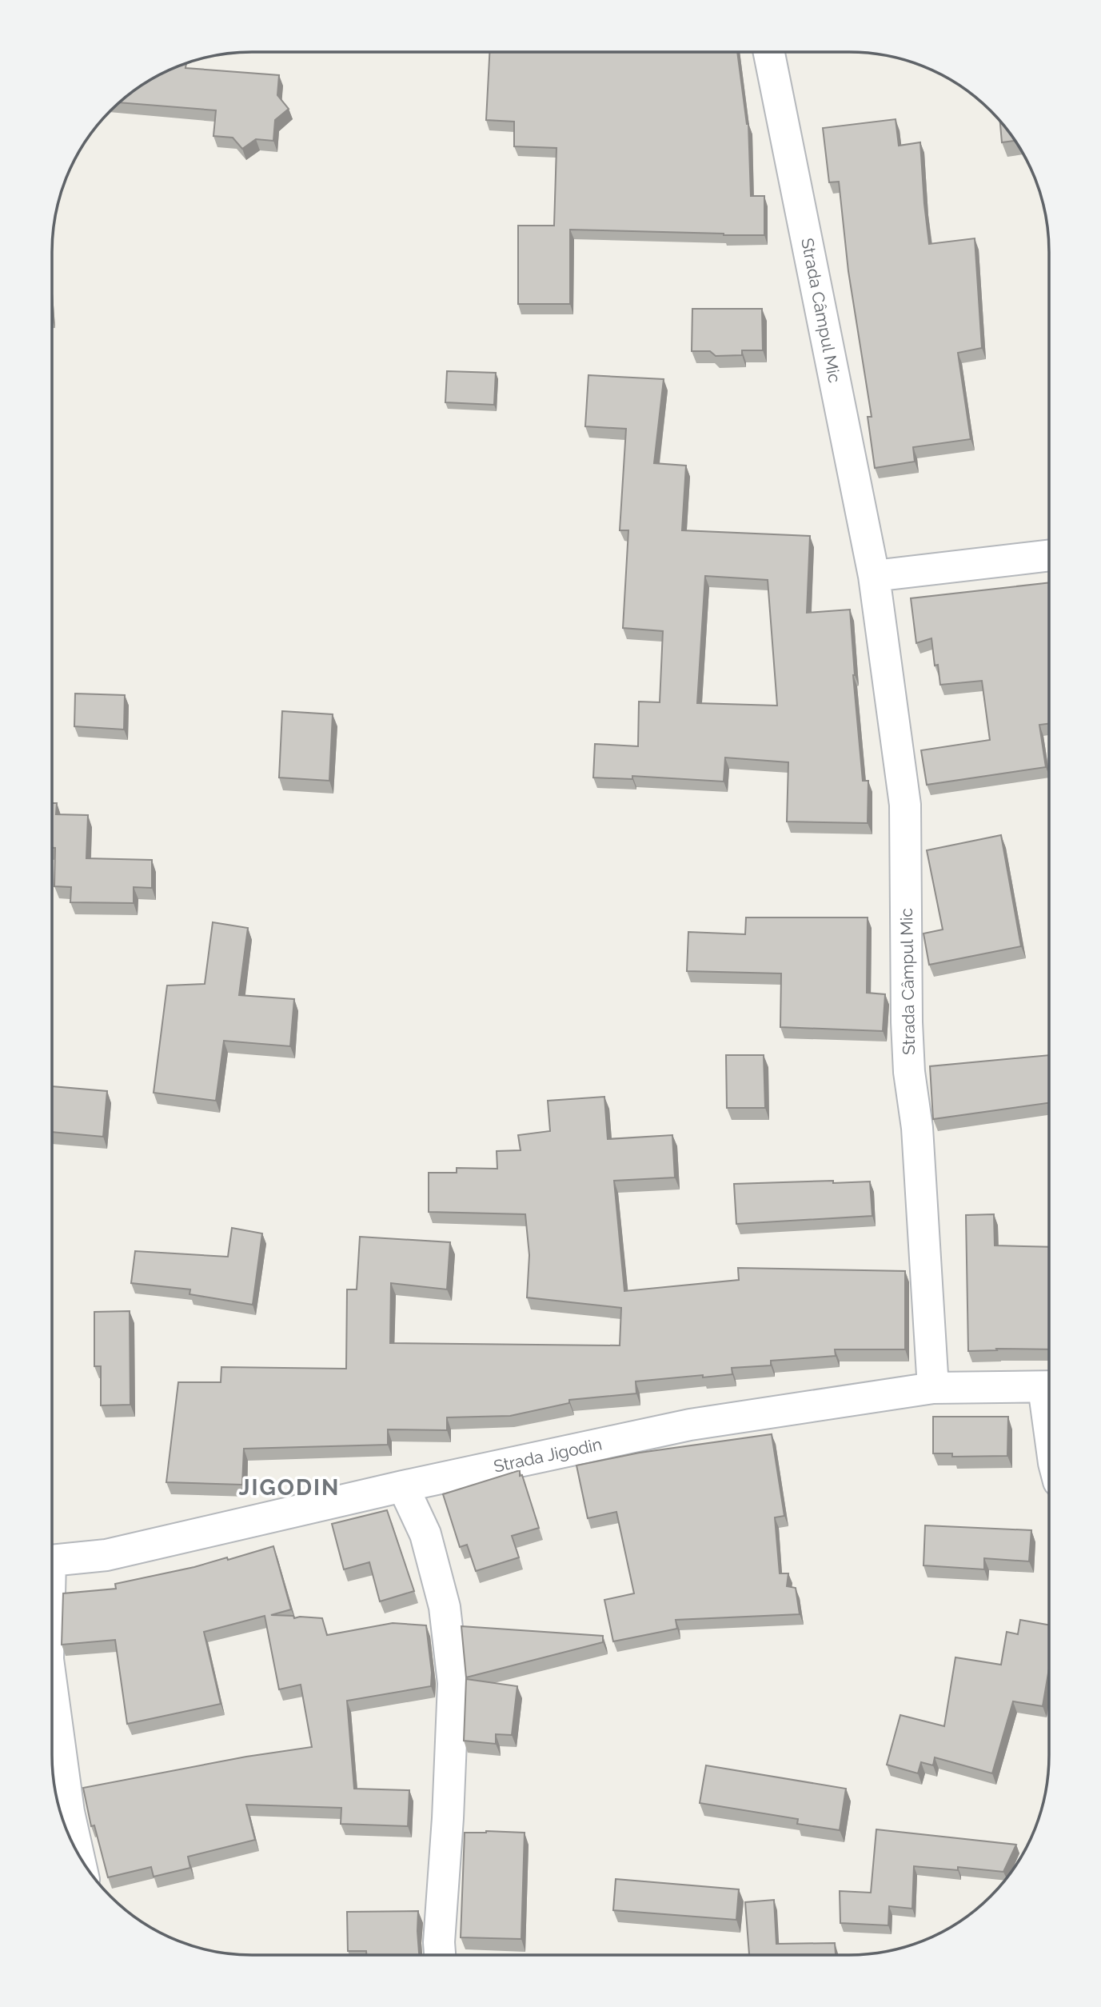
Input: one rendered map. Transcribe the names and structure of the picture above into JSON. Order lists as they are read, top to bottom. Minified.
{"streets":{"street":["Strada Câmpul Mic","Strada Jigodin"]},"crossings":[["Strada Câmpul Mic","Strada Jigodin"]],"districts":["JIGODIN"]}
